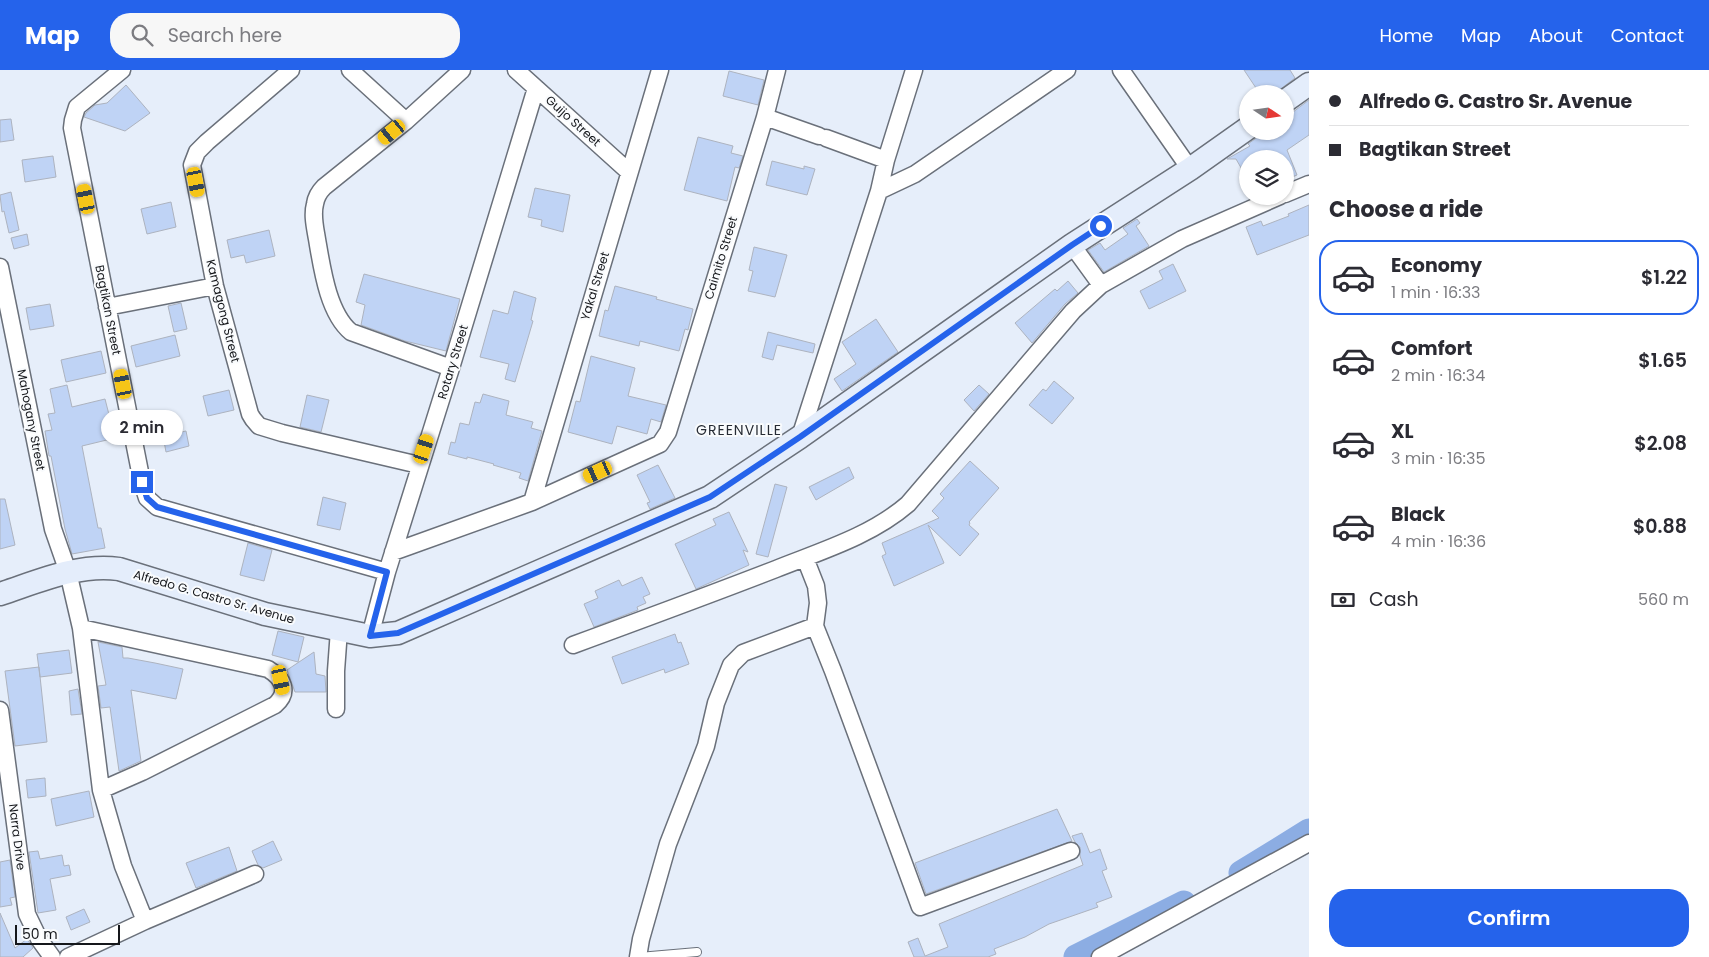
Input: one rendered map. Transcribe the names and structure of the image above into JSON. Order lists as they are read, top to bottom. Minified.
{"streets":{"street":["Guijo Street","Caimito Street","Yakal Street","Bagtikan Street","Kamagong Street","Rotary Street","Mahogany Street","Alfredo G. Castro Sr. Avenue","Narra Drive"]},"crossings":[["Guijo Street","Yakal Street"],["Guijo Street","Rotary Street"],["Caimito Street","Yakal Street"],["Bagtikan Street","Rotary Street"],["Kamagong Street","Rotary Street"],["Rotary Street","Alfredo G. Castro Sr. Avenue"],["Mahogany Street","Alfredo G. Castro Sr. Avenue"]],"districts":["GREENVILLE"],"scale_bar":"50 m","north":"right","page":{"header":"Map","search":"Search here","nav":["Home","Map","About","Contact"],"banner":["Alfredo G. Castro Sr. Avenue","Bagtikan Street"],"heading":"Choose a ride","list":[{"name":"Economy","note":"1 min · 16:33","value":"$1.22"},{"name":"Comfort","note":"2 min · 16:34","value":"$1.65"},{"name":"XL","note":"3 min · 16:35","value":"$2.08"},{"name":"Black","note":"4 min · 16:36","value":"$0.88"}],"bubble":"2 min","pay":["Cash","560 m"],"buttons":"Confirm","scale":"50 m"}}
